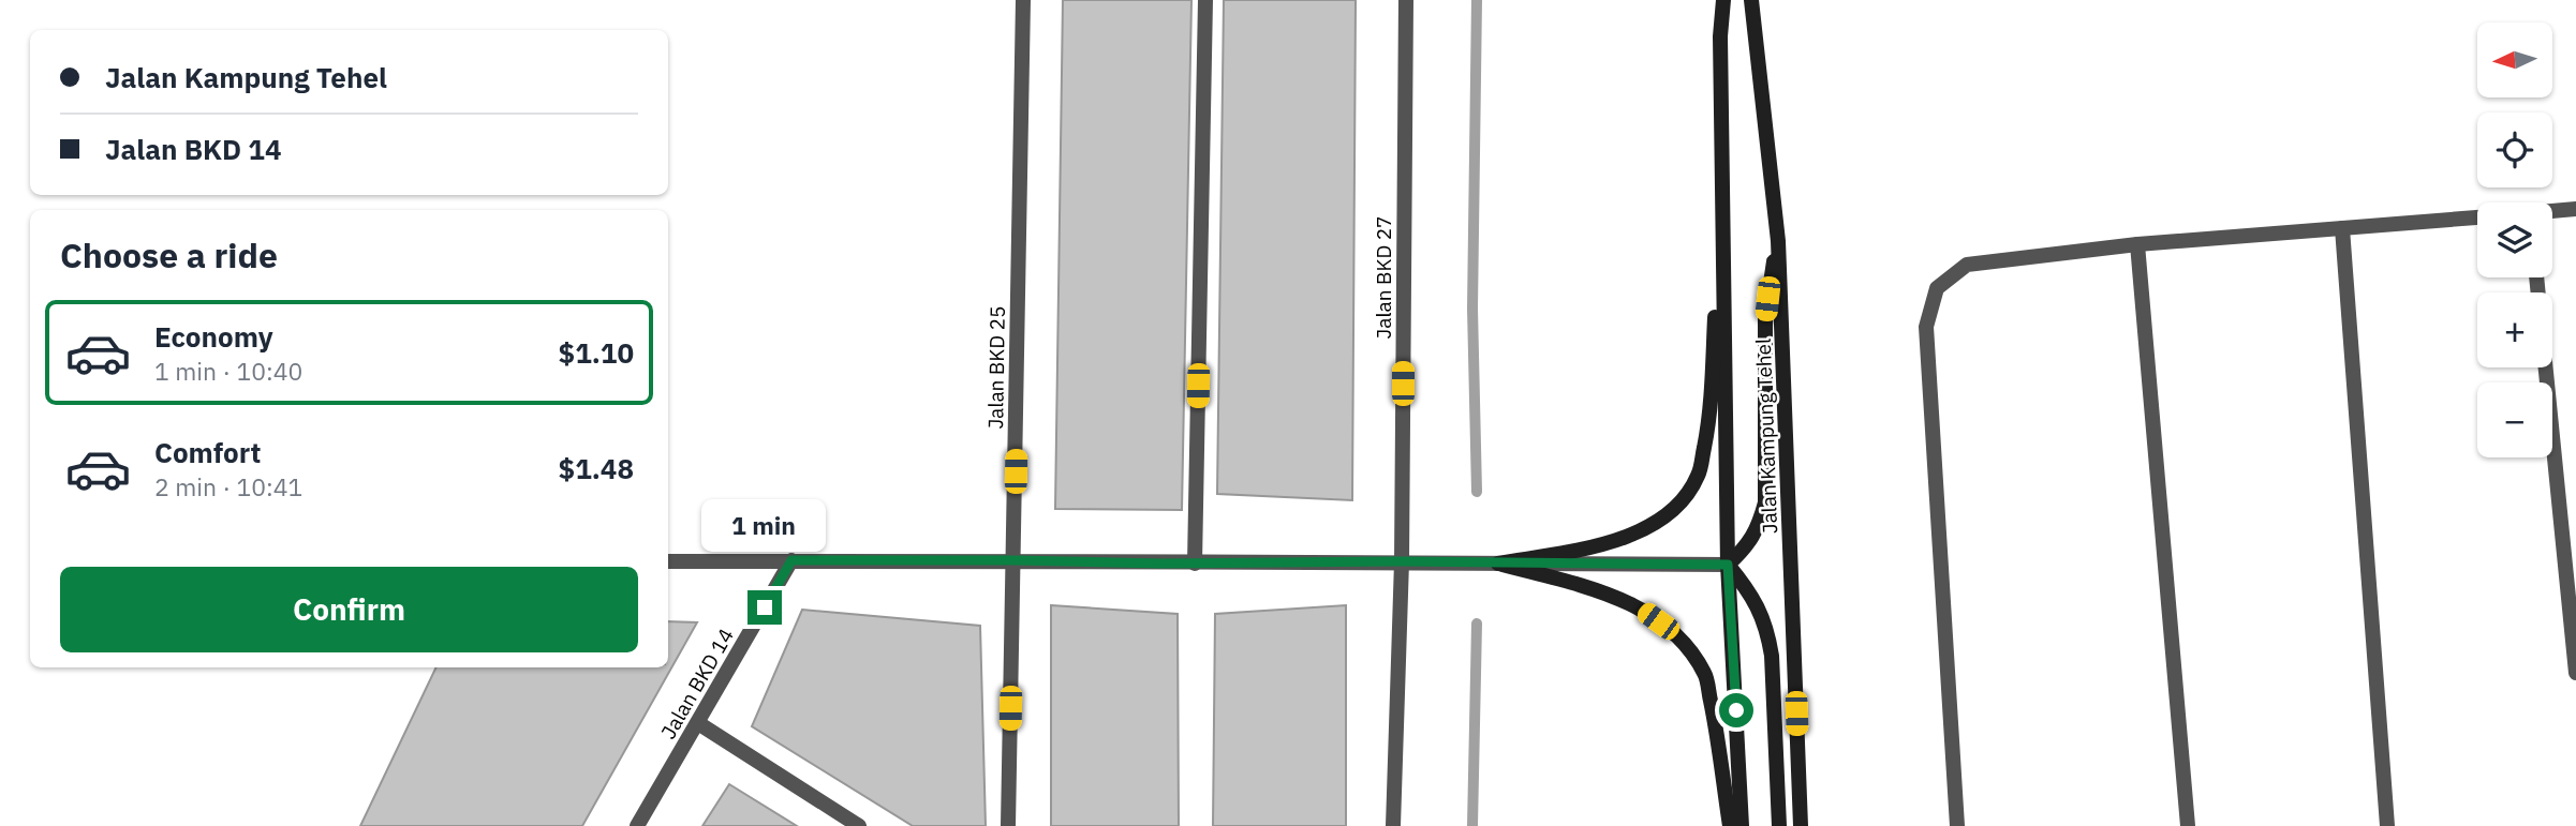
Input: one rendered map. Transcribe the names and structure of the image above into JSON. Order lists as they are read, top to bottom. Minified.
{"streets":{"main road":["Jalan Kampung Tehel"],"street":["Jalan BKD 27","Jalan BKD 25","Jalan BKD 14"]},"north":"left","page":{"map_buttons":["+","−"],"banner":["Jalan Kampung Tehel","Jalan BKD 14"],"heading":"Choose a ride","list":[{"name":"Economy","note":"1 min · 10:40","value":"$1.10"},{"name":"Comfort","note":"2 min · 10:41","value":"$1.48"}],"bubble":"1 min","buttons":"Confirm"}}
